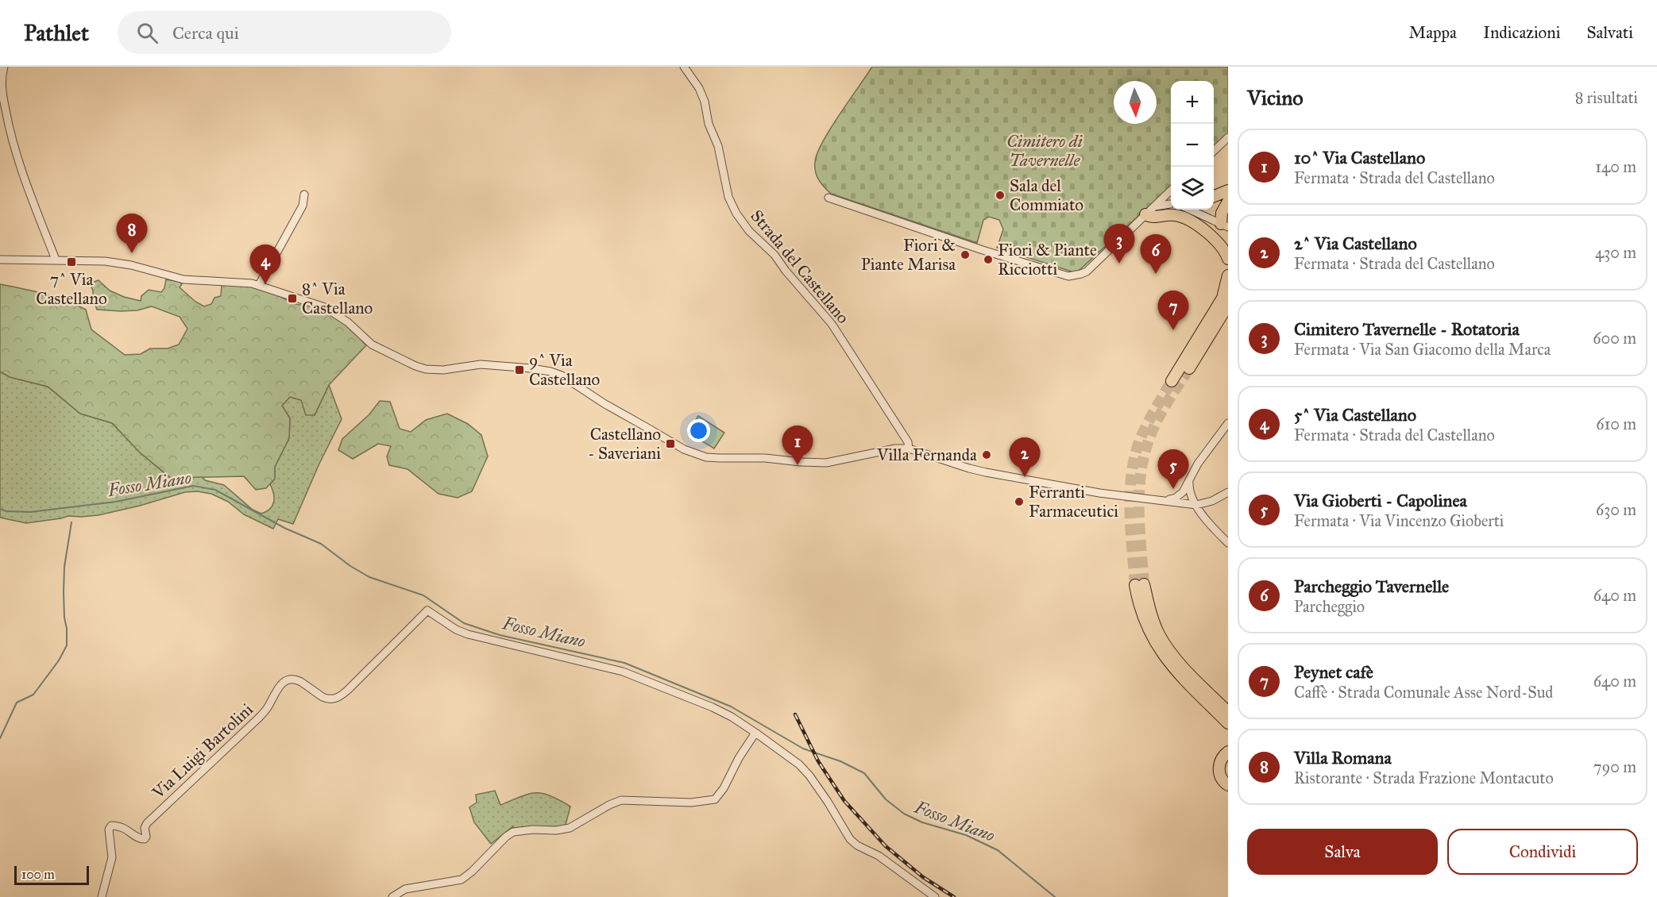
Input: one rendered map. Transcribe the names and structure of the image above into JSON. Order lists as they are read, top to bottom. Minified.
{"streets":{"street":["Strada del Castellano","Via Luigi Bartolini"]},"water":["Fosso Miano"],"parks":["Cimitero di Tavernelle"],"places":{"other":["Sala del Commiato","Fiori & Piante Marisa","Fiori & Piante Ricciotti","Villa Fernanda","Ferranti Farmaceutici"],"transit":["7^ Via Castellano","8^ Via Castellano","9^ Via Castellano","Castellano - Saveriani"]},"scale_bar":"100 m","north":"bottom","page":{"header":"Pathlet","search":"Cerca qui","nav":["Mappa","Indicazioni","Salvati"],"heading":["Vicino","8 risultati"],"map_buttons":["+","−"],"list":[{"mark":"1","name":"10^ Via Castellano","note":"Fermata · Strada del Castellano","value":"140 m"},{"mark":"2","name":"2^ Via Castellano","note":"Fermata · Strada del Castellano","value":"430 m"},{"mark":"3","name":"Cimitero Tavernelle - Rotatoria","note":"Fermata · Via San Giacomo della Marca","value":"600 m"},{"mark":"4","name":"5^ Via Castellano","note":"Fermata · Strada del Castellano","value":"610 m"},{"mark":"5","name":"Via Gioberti - Capolinea","note":"Fermata · Via Vincenzo Gioberti","value":"630 m"},{"mark":"6","name":"Parcheggio Tavernelle","note":"Parcheggio","value":"640 m"},{"mark":"7","name":"Peynet cafè","note":"Caffè · Strada Comunale Asse Nord-Sud","value":"640 m"},{"mark":"8","name":"Villa Romana","note":"Ristorante · Strada Frazione Montacuto","value":"790 m"}],"pins":["8","3","6","4","7","1","2","5"],"buttons":["Salva","Condividi"],"scale":"100 m"}}
